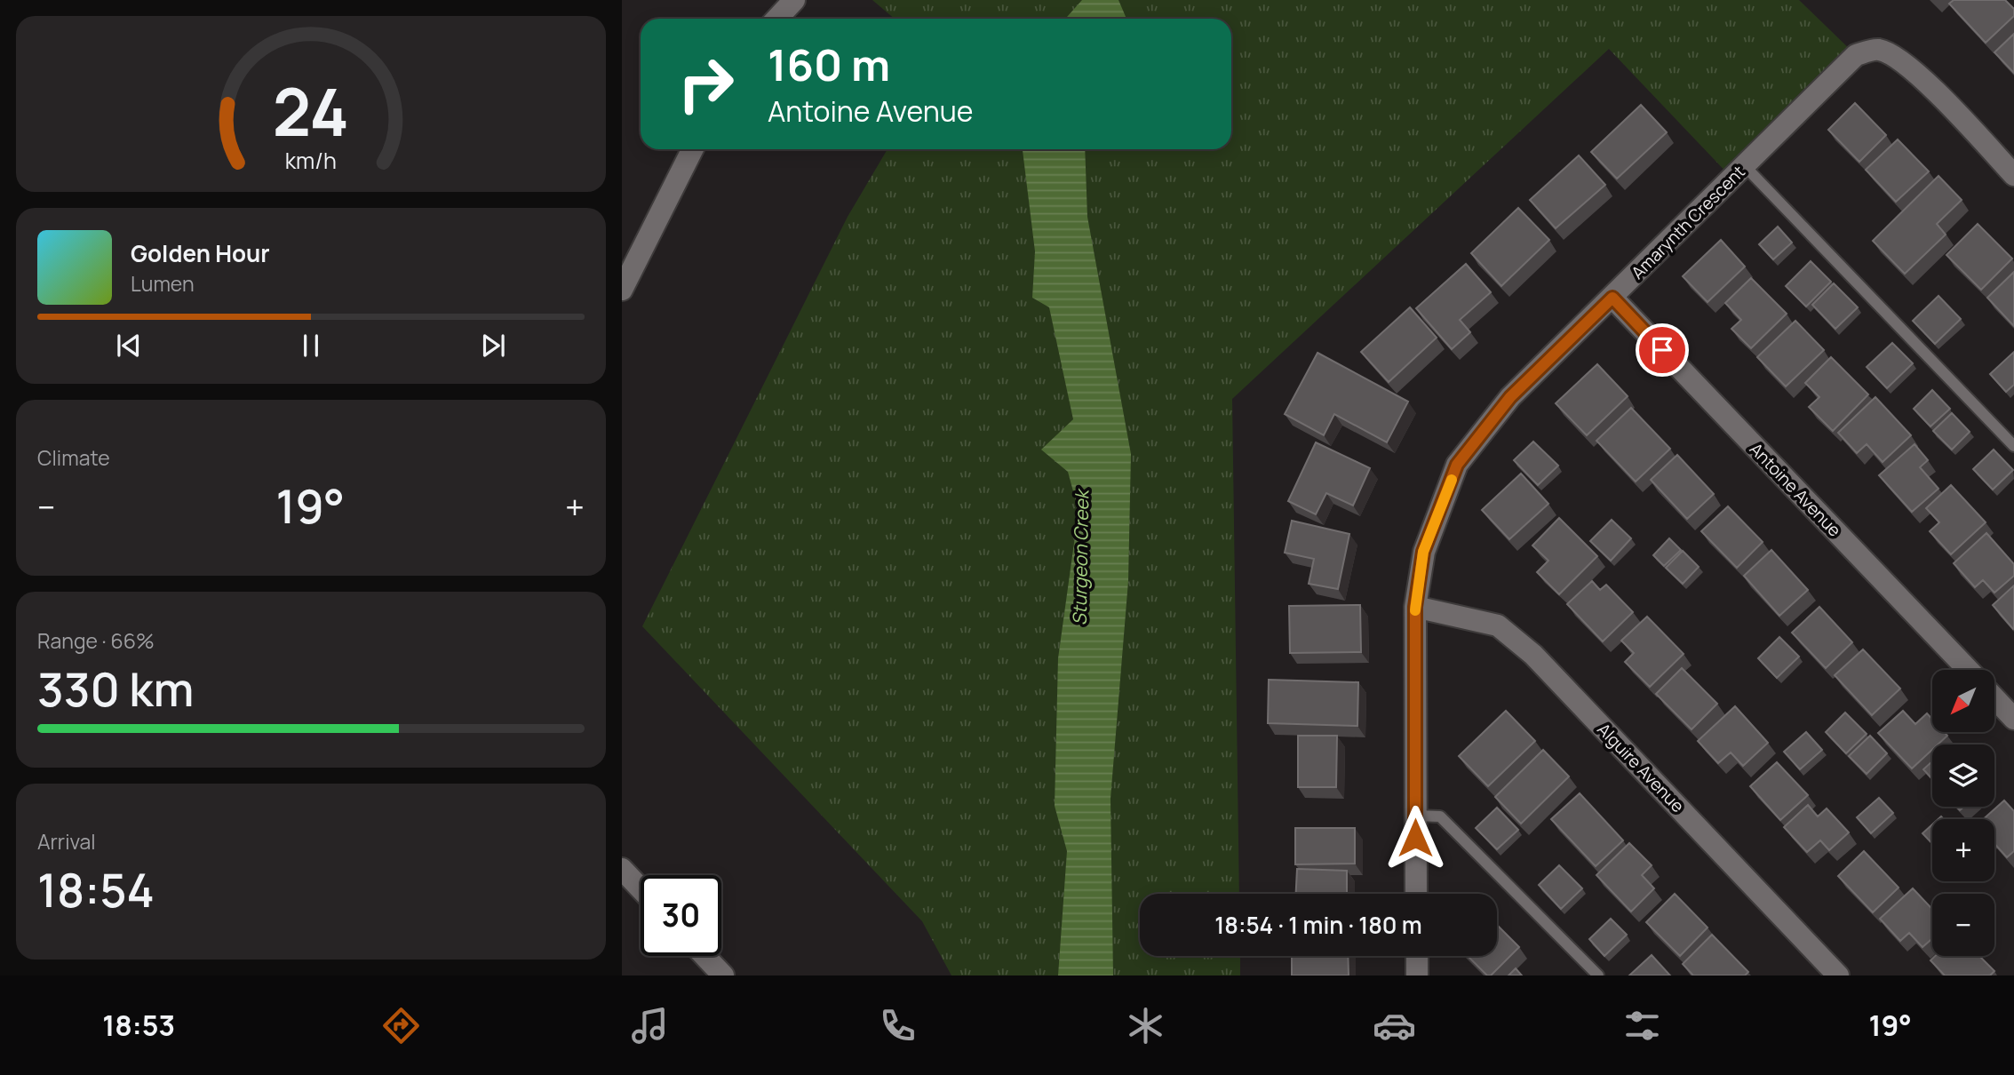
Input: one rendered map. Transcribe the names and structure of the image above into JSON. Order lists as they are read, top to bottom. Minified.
{"streets":{"street":["Amarynth Crescent","Antoine Avenue","Alguire Avenue"]},"crossings":[["Amarynth Crescent","Antoine Avenue"],["Amarynth Crescent","Alguire Avenue"]],"water":["Sturgeon Creek"],"north":"bottom left","page":{"turn":["160 m","Antoine Avenue"],"song":["Golden Hour","Lumen"],"tile":["Climate",["Range · 66%","330 km"],["Arrival","18:54"]],"heat":["−","19°","+"],"map_buttons":["+","−"],"limit":"30","trip":"18:54 · 1 min · 180 m","tabs":["18:53","19°"],"gauge":["24","km/h"]}}
